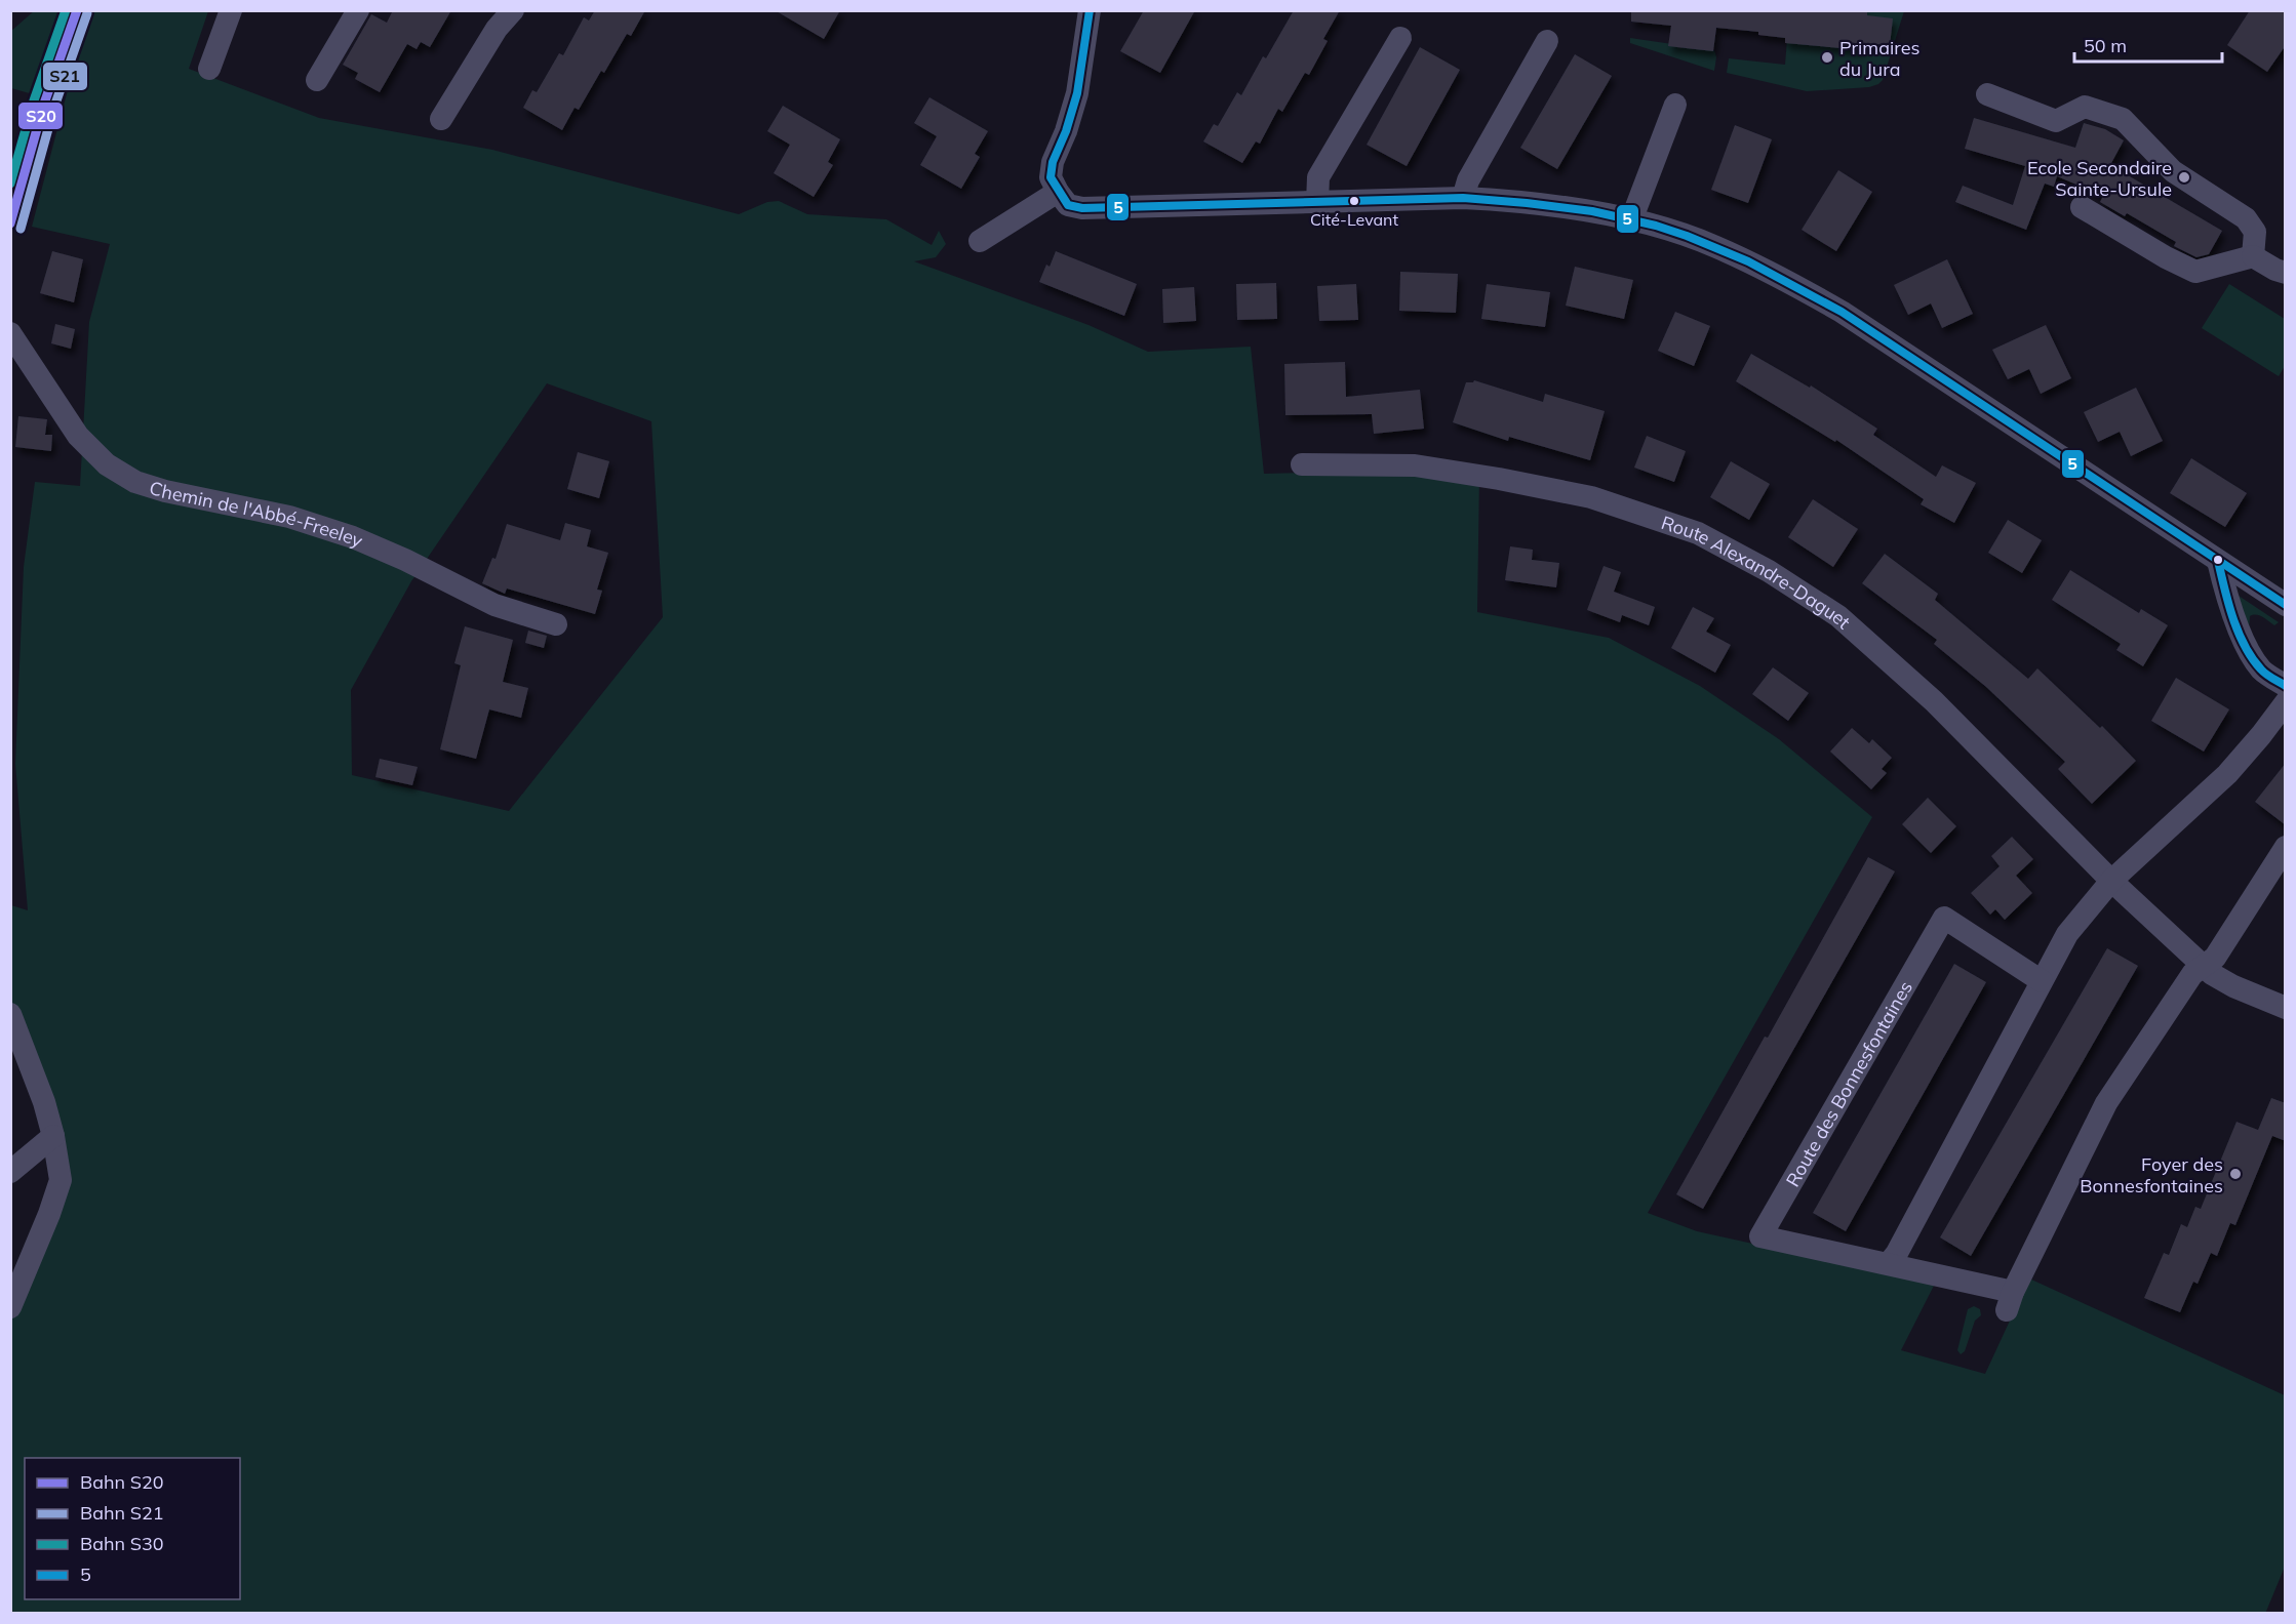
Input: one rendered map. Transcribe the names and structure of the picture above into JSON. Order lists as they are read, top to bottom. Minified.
{"streets":{"street":["Chemin de l'Abbé-Freeley","Route Alexandre-Daguet","Route des Bonnesfontaines"]},"places":["Primaires du Jura","Ecole Secondaire Sainte-Ursule","Cité-Levant","Foyer des Bonnesfontaines"],"lines":["rail line S20","rail line S30","transit line 5","rail line S21"],"legend":["Bahn S20","Bahn S21","Bahn S30","5"],"scale_bar":"50 m"}
